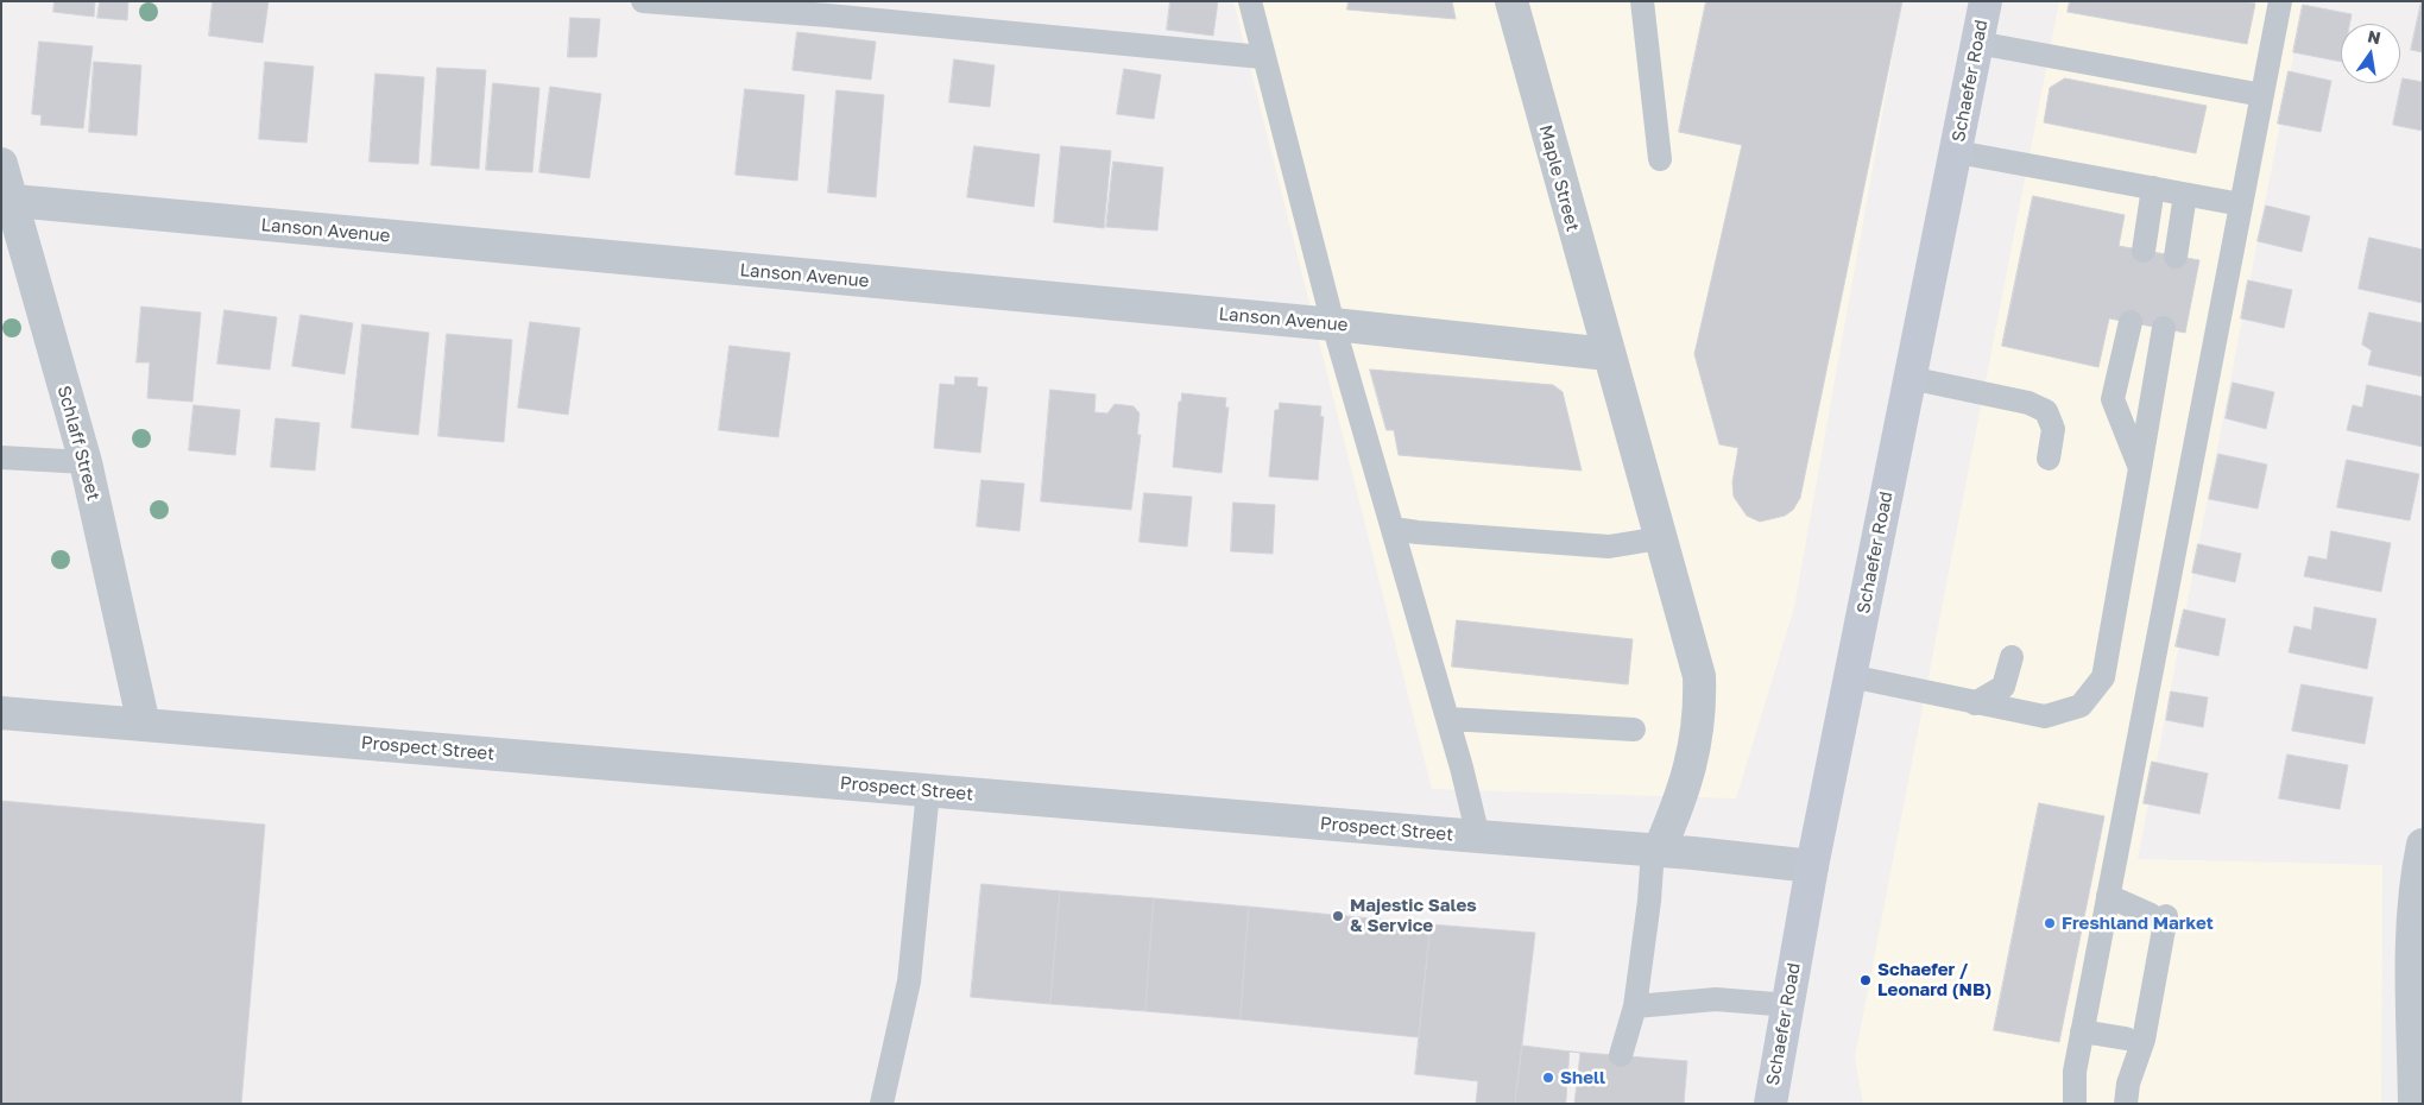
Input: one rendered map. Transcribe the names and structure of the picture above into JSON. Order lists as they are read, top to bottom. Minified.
{"streets":{"main road":["Schaefer Road"],"street":["Maple Street","Lanson Avenue","Schlaff Street","Prospect Street"]},"crossings":[["Schaefer Road","Prospect Street"],["Maple Street","Lanson Avenue"],["Maple Street","Prospect Street"],["Lanson Avenue","Schlaff Street"],["Schlaff Street","Prospect Street"]],"places":["Majestic Sales & Service","Freshland Market","Schaefer / Leonard (NB)","Shell"],"north":"top"}
